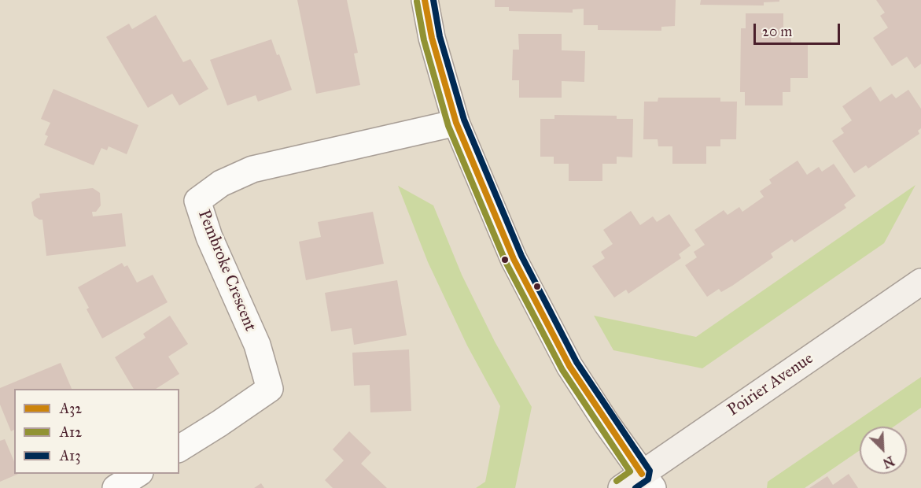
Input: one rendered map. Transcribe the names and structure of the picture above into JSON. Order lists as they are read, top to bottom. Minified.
{"streets":{"main road":["Poirier Avenue"],"street":["Pembroke Crescent"]},"lines":["transit line A32","transit line A13","transit line A12"],"legend":["A32","A12","A13"],"scale_bar":"20 m","north":"bottom right"}
